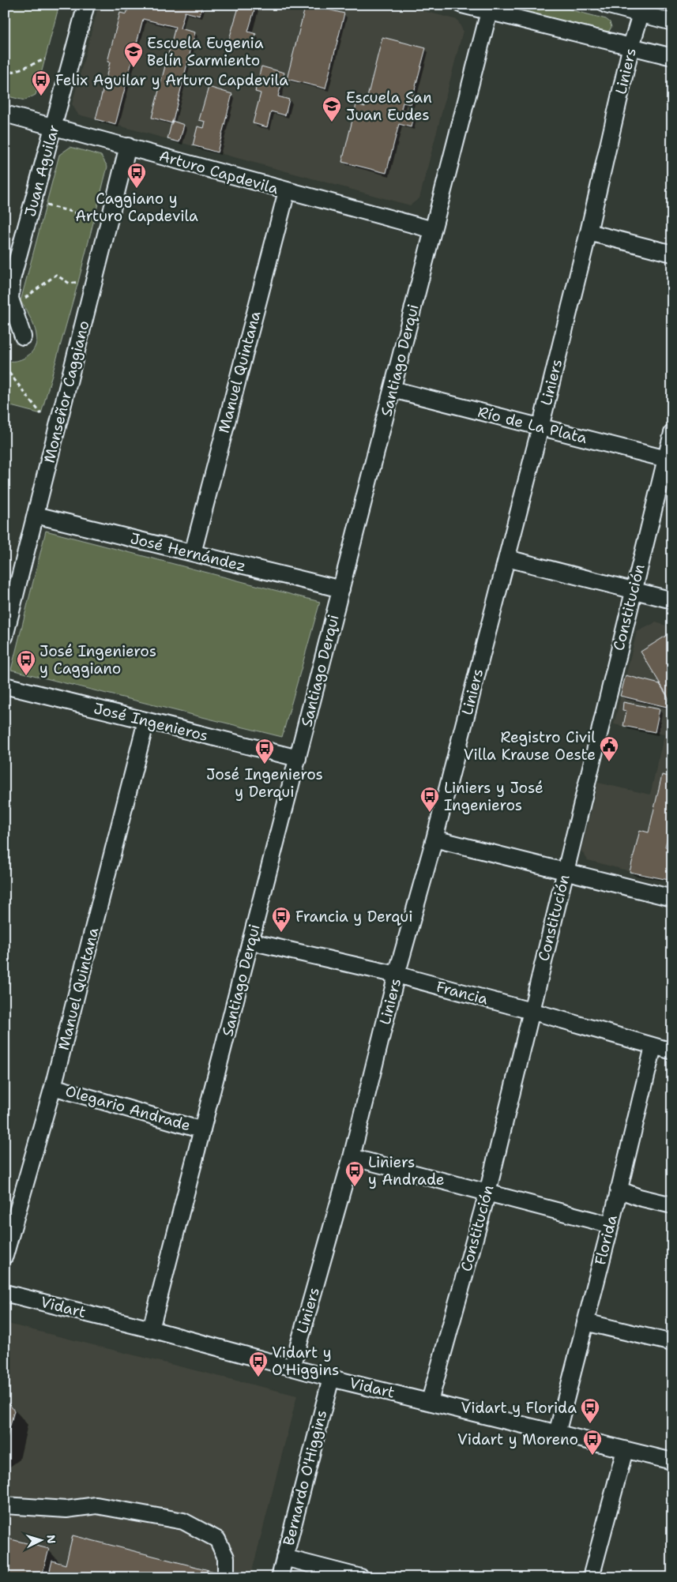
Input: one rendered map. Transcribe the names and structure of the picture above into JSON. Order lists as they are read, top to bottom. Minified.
{"streets":{"street":["Liniers","Juan Aguilar","Arturo Capdevila","Santiago Derqui","Manuel Quintana","Monseñor Caggiano","Río de La Plata","José Hernández","Constitución","José Ingenieros","Francia","Olegario Andrade","Florida","Vidart","Bernardo O'Higgins"]},"crossings":[["Liniers","Río de La Plata"],["Liniers","Francia"],["Liniers","Vidart"],["Juan Aguilar","Arturo Capdevila"],["Arturo Capdevila","Santiago Derqui"],["Arturo Capdevila","Manuel Quintana"],["Arturo Capdevila","Monseñor Caggiano"],["Santiago Derqui","Río de La Plata"],["Santiago Derqui","José Hernández"],["Santiago Derqui","José Ingenieros"],["Santiago Derqui","Francia"],["Santiago Derqui","Olegario Andrade"],["Santiago Derqui","Vidart"],["Manuel Quintana","José Hernández"],["Manuel Quintana","José Ingenieros"],["Manuel Quintana","Olegario Andrade"],["Monseñor Caggiano","José Hernández"],["Río de La Plata","Constitución"],["Constitución","Francia"],["Constitución","Vidart"],["Francia","Florida"],["Florida","Vidart"],["Vidart","Bernardo O'Higgins"]],"places":{"school or university":["Escuela Eugenia Belín Sarmiento","Escuela San Juan Eudes"],"bus stop":["Felix Aguilar y Arturo Capdevila","Caggiano y Arturo Capdevila","José Ingenieros y Caggiano","José Ingenieros y Derqui","Liniers y José Ingenieros","Francia y Derqui","Liniers y Andrade","Vidart y O'Higgins","Vidart y Florida","Vidart y Moreno"],"public building":["Registro Civil Villa Krause Oeste"]},"north":"right"}
